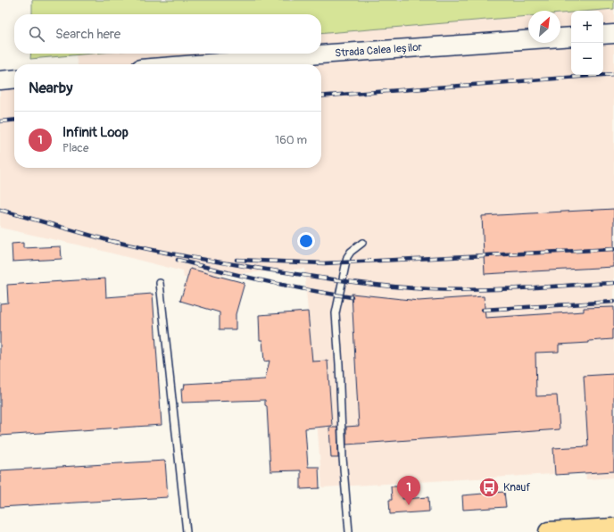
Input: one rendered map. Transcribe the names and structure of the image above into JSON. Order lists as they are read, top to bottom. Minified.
{"streets":{"street":["Strada Calea Ieșilor"]},"places":{"bus stop":["Knauf"]},"north":"top right","page":{"map_buttons":["+","−"],"search":"Search here","heading":"Nearby","list":[{"mark":"1","name":"Infinit Loop","note":"Place","value":"160 m"}],"pins":"1"}}
